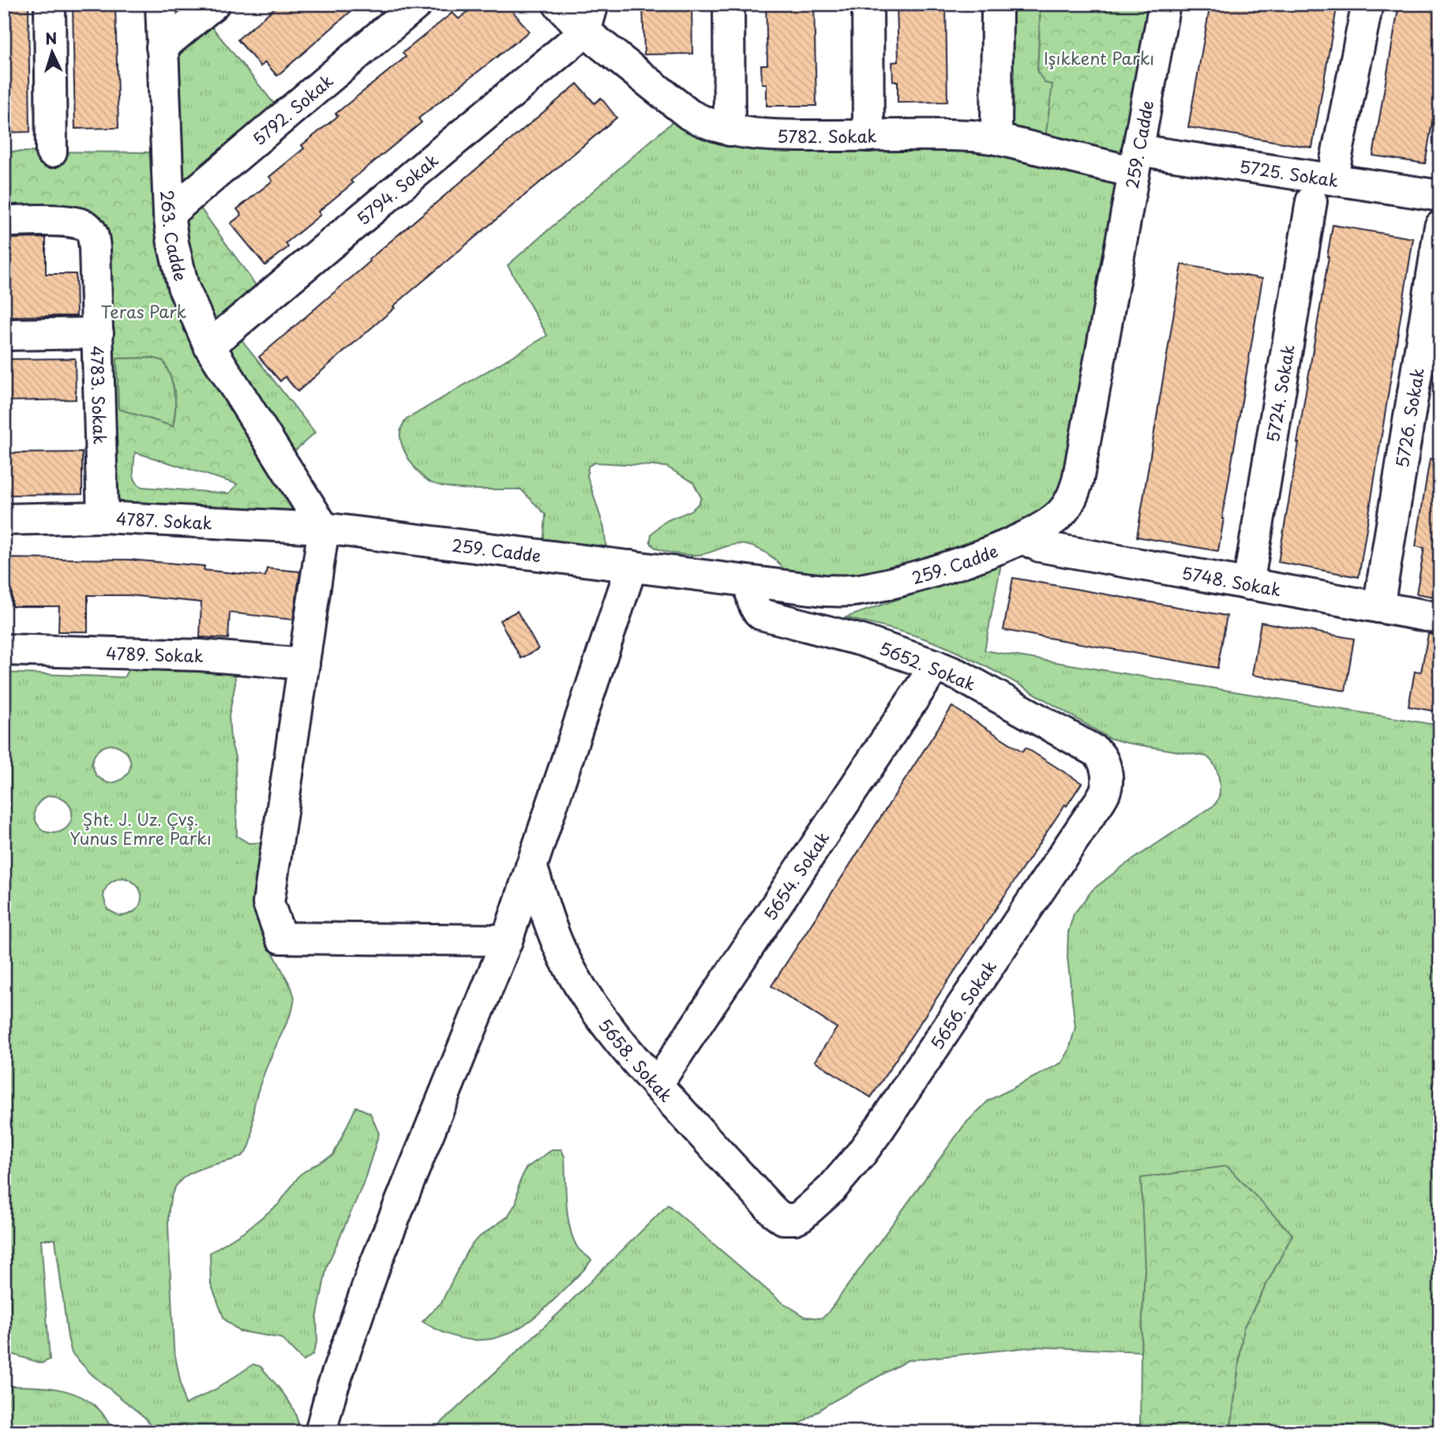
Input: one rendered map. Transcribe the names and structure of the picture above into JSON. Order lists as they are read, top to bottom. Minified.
{"streets":{"street":["5792. Sokak","5782. Sokak","259. Cadde","5725. Sokak","5794. Sokak","263. Cadde","5724. Sokak","4783. Sokak","5726. Sokak","4787. Sokak","5748. Sokak","4789. Sokak","5652. Sokak","5654. Sokak","5656. Sokak","5658. Sokak"]},"crossings":[["5792. Sokak","263. Cadde"],["5782. Sokak","259. Cadde"],["5782. Sokak","5725. Sokak"],["5782. Sokak","5794. Sokak"],["259. Cadde","5725. Sokak"],["259. Cadde","263. Cadde"],["259. Cadde","4787. Sokak"],["259. Cadde","5748. Sokak"],["259. Cadde","5652. Sokak"],["5794. Sokak","263. Cadde"],["263. Cadde","4787. Sokak"],["5724. Sokak","5748. Sokak"],["4783. Sokak","4787. Sokak"],["5726. Sokak","5748. Sokak"],["5652. Sokak","5654. Sokak"],["5652. Sokak","5656. Sokak"],["5654. Sokak","5658. Sokak"],["5656. Sokak","5658. Sokak"]],"parks":["Işıkkent Parkı","Teras Park","Şht. J. Uz. Çvş. Yunus Emre Parkı"],"north":"top"}
